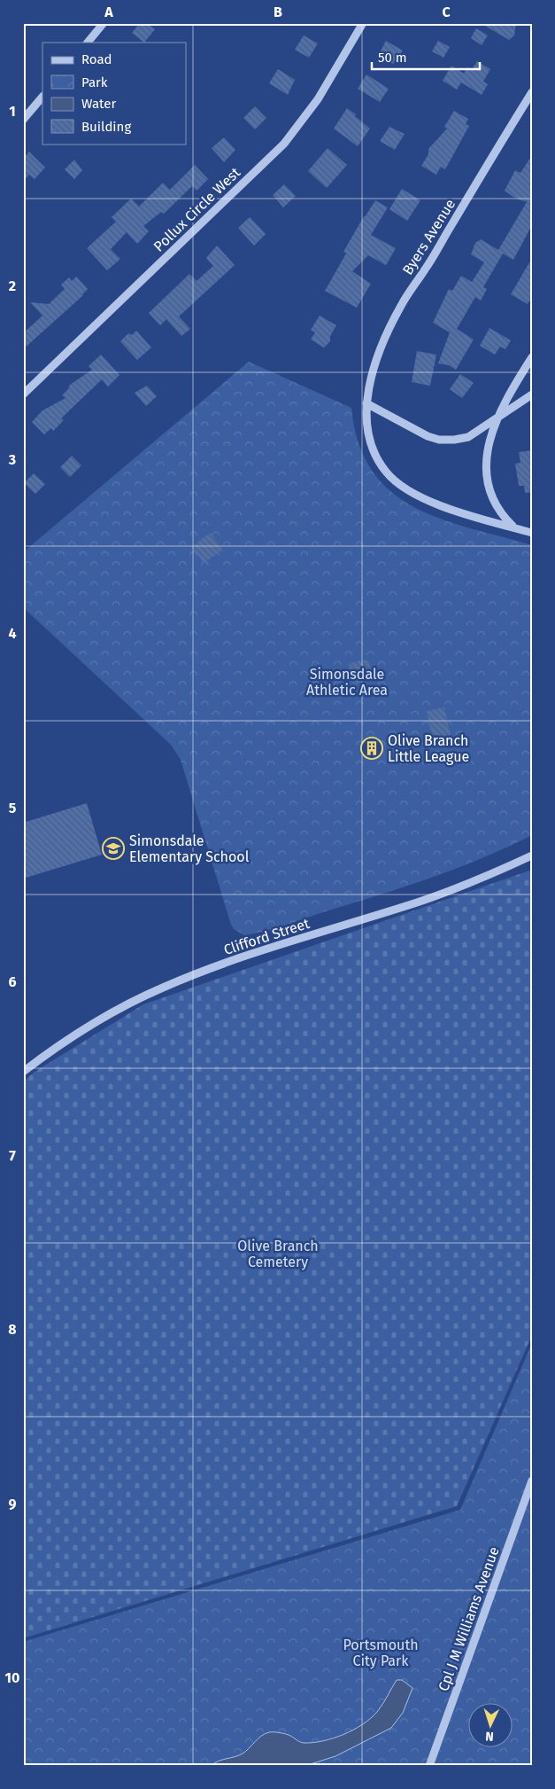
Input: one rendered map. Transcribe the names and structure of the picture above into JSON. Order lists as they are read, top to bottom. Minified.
{"streets":{"street":["Pollux Circle West","Byers Avenue","Clifford Street","Cpl J M Williams Avenue"]},"parks":["Simonsdale Athletic Area","Olive Branch Cemetery","Portsmouth City Park"],"places":{"building":["Olive Branch Little League"],"school or university":["Simonsdale Elementary School"]},"legend":["Road","Park","Water","Building"],"scale_bar":"50 m","north":"bottom","grid":{"columns":["A","B","C"],"rows":["1","2","3","4","5","6","7","8","9","10"]}}
